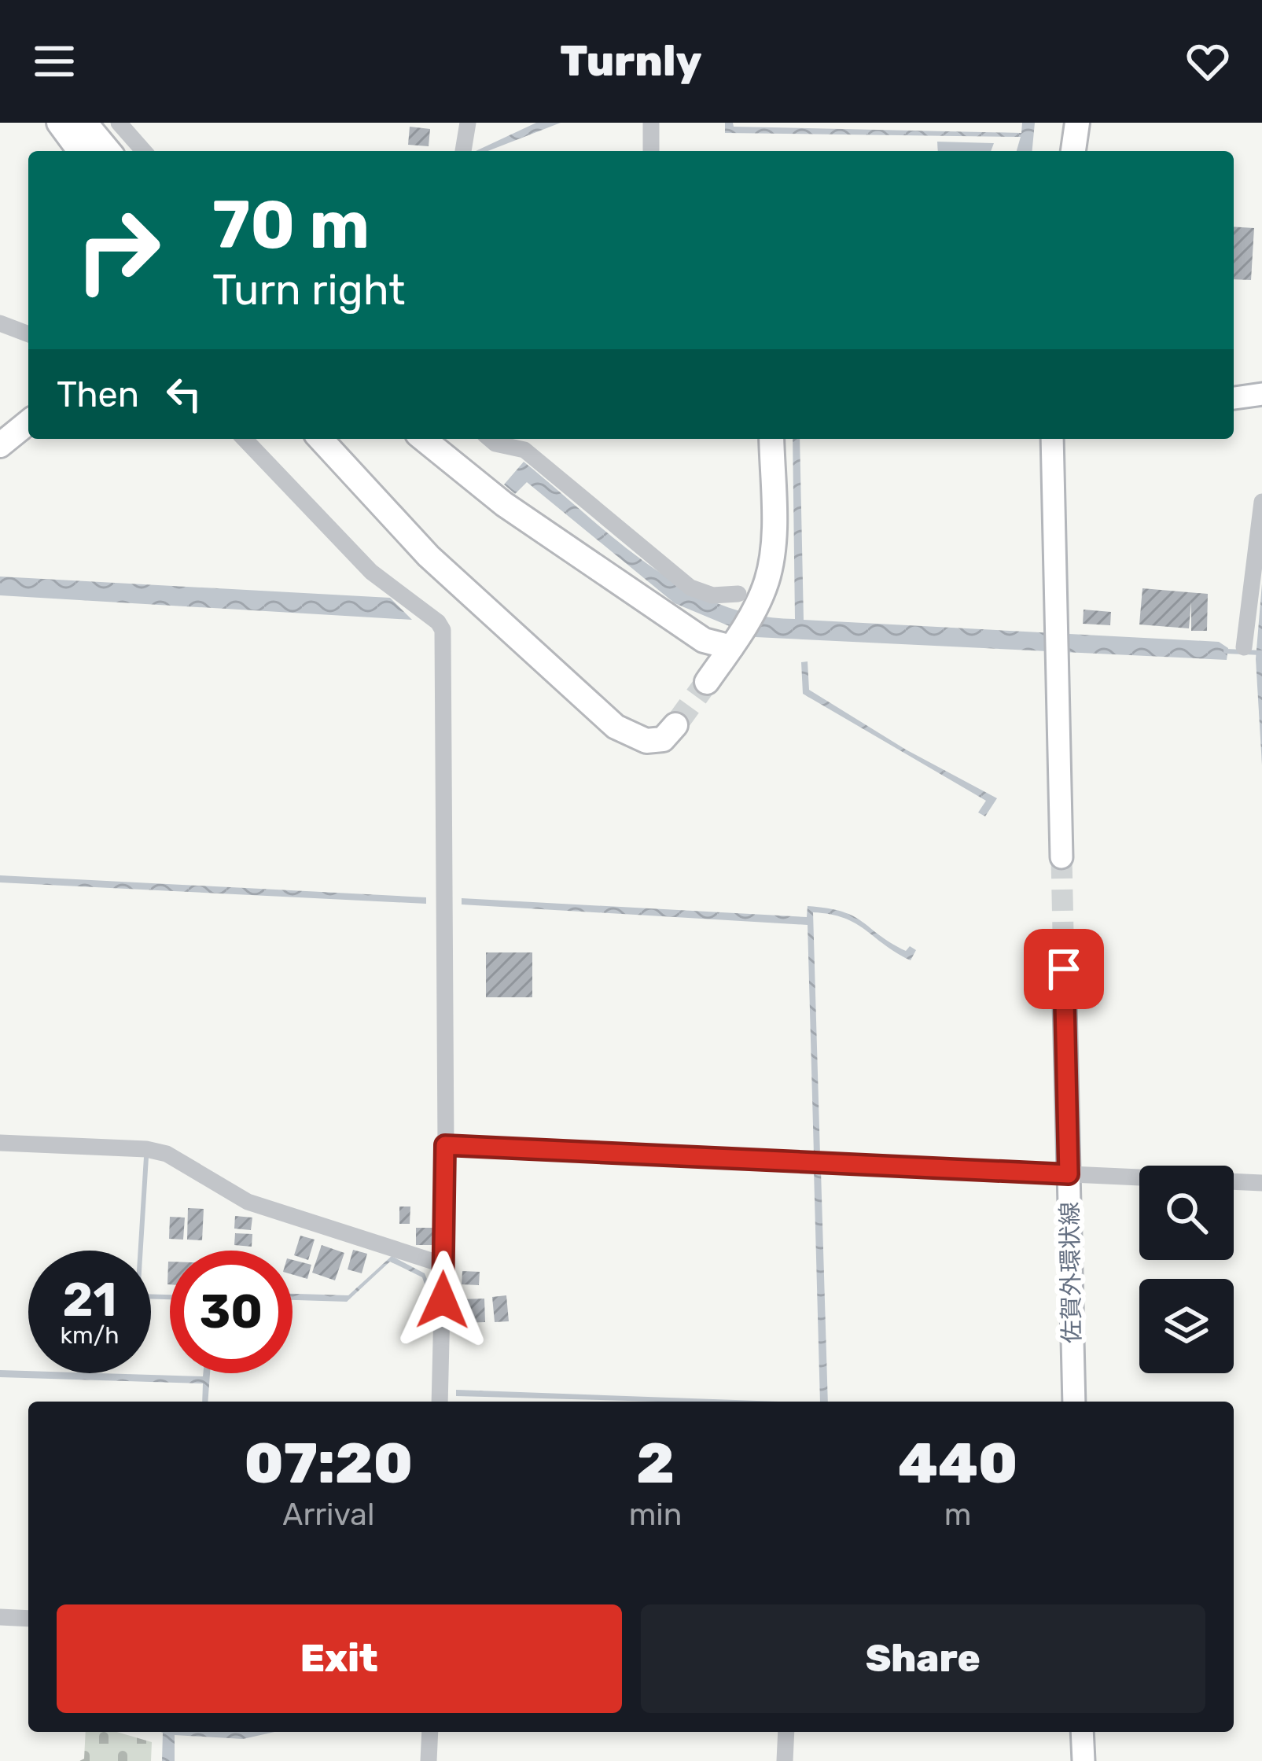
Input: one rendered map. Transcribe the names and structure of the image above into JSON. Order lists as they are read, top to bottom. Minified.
{"streets":{"main road":["佐賀外環状線"]},"page":{"header":"Turnly","turn":["70 m","Turn right"],"then":"Then","speed":"21 km/h","limit":"30","eta":["07:20","Arrival","2","min","440","m"],"buttons":["Exit","Share"]}}
